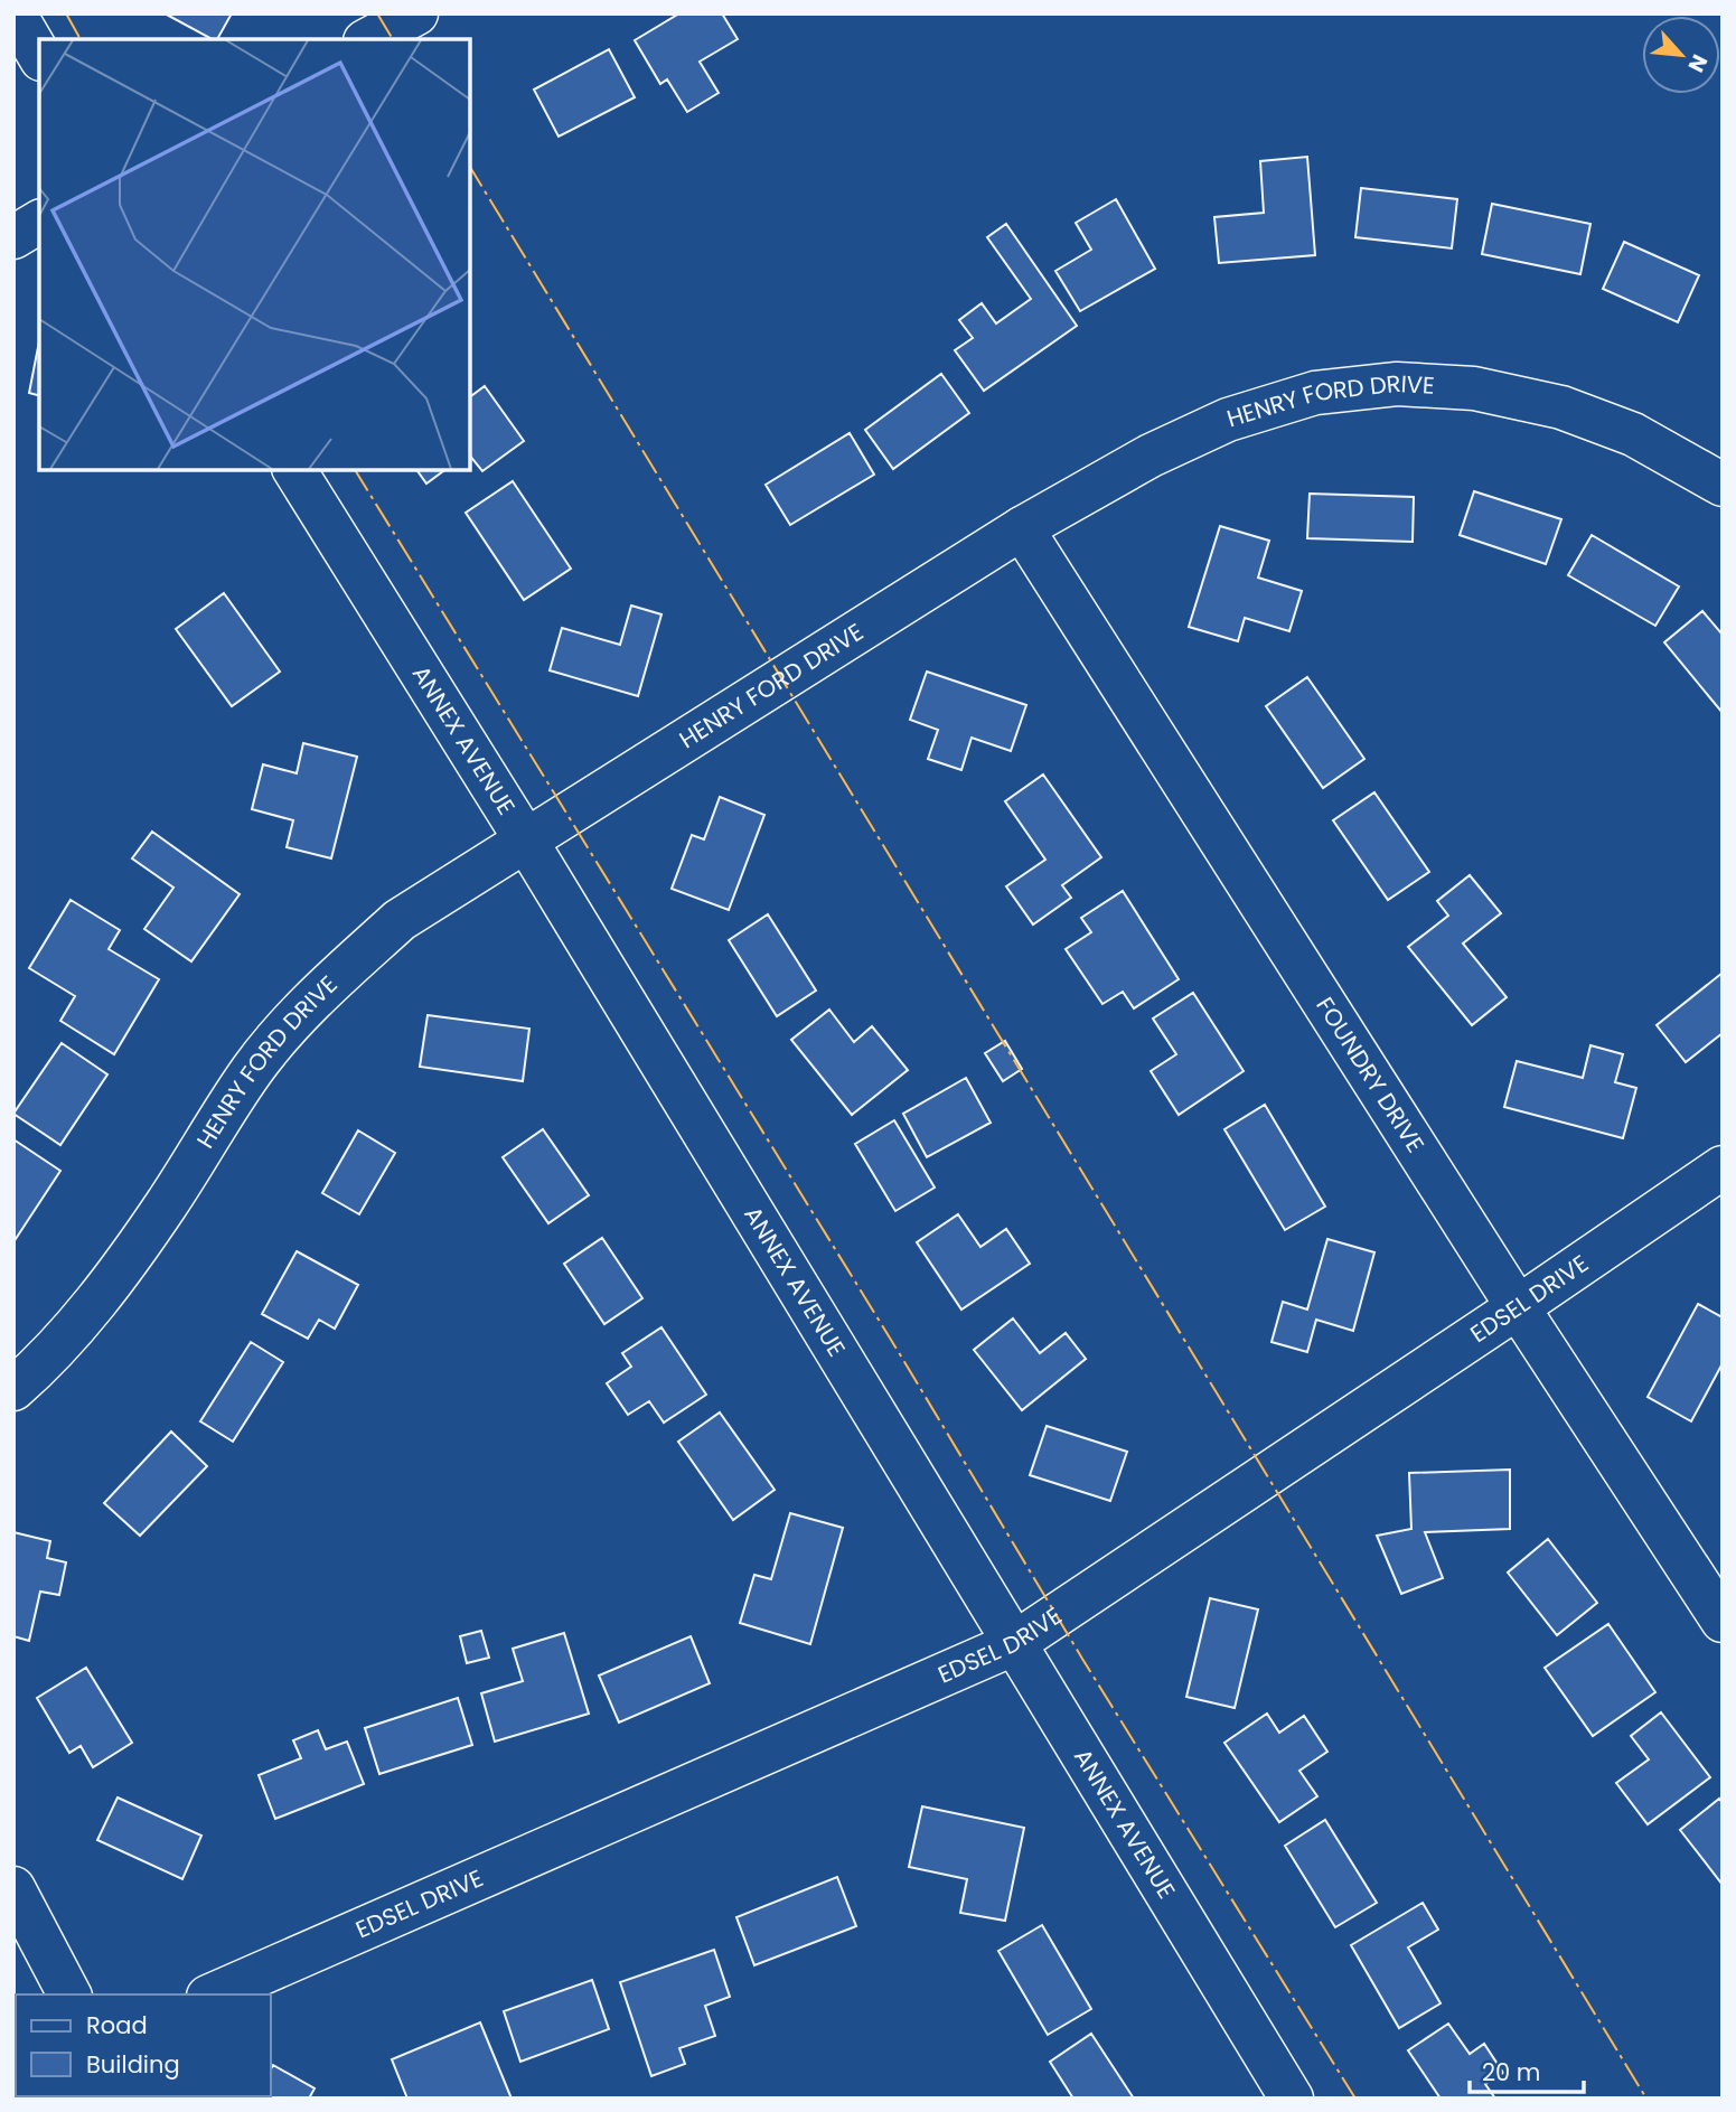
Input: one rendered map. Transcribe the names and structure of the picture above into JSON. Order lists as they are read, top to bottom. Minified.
{"streets":{"street":["HENRY FORD DRIVE","ANNEX AVENUE","FOUNDRY DRIVE","EDSEL DRIVE"]},"crossings":[["HENRY FORD DRIVE","ANNEX AVENUE"],["HENRY FORD DRIVE","FOUNDRY DRIVE"],["ANNEX AVENUE","EDSEL DRIVE"],["FOUNDRY DRIVE","EDSEL DRIVE"]],"legend":["Road","Building"],"scale_bar":"20 m","north":"bottom right"}
